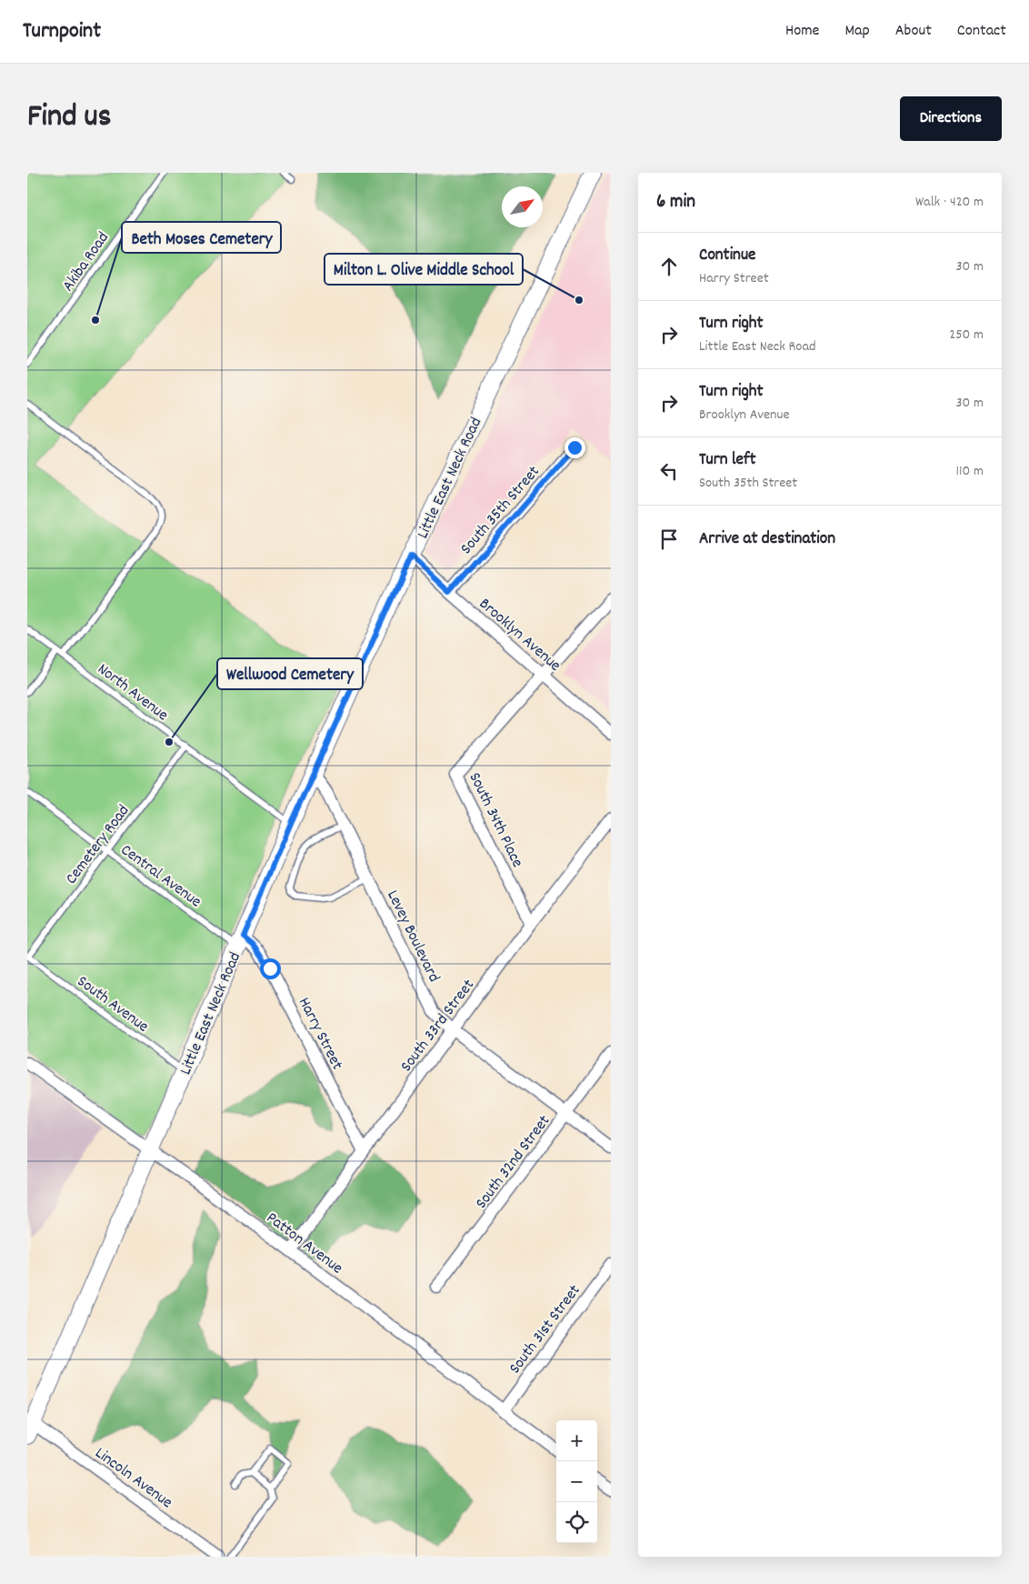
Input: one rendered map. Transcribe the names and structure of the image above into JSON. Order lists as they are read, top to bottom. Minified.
{"streets":{"main road":["Little East Neck Road"],"street":["South 35th Street","Brooklyn Avenue","South 34th Place","Levey Boulevard","South 33rd Street","Harry Street","South 32nd Street","Patton Avenue","South 31st Street","Lincoln Avenue"],"lane":["Akiba Road","North Avenue","Cemetery Road","Central Avenue","South Avenue"]},"crossings":[["Little East Neck Road","Brooklyn Avenue"],["Little East Neck Road","North Avenue"],["Little East Neck Road","Central Avenue"],["Little East Neck Road","Levey Boulevard"],["Little East Neck Road","South Avenue"],["Little East Neck Road","Harry Street"],["Little East Neck Road","Patton Avenue"],["Little East Neck Road","Lincoln Avenue"],["South 35th Street","Brooklyn Avenue"],["Brooklyn Avenue","South 34th Place"],["North Avenue","Cemetery Road"],["South 34th Place","South 33rd Street"],["Cemetery Road","Central Avenue"],["Cemetery Road","South Avenue"],["Central Avenue","Harry Street"],["Levey Boulevard","South 33rd Street"],["Levey Boulevard","South 32nd Street"],["South 33rd Street","Harry Street"],["South 33rd Street","Patton Avenue"],["Patton Avenue","South 31st Street"]],"places":["Milton L. Olive Middle School","Beth Moses Cemetery","Wellwood Cemetery"],"north":"top right","page":{"header":"Turnpoint","nav":["Home","Map","About","Contact"],"title":"Find us","buttons":"Directions","heading":["6 min","Walk · 420 m"],"list":[["Continue","Harry Street","30 m"],["Turn right","Little East Neck Road","250 m"],["Turn right","Brooklyn Avenue","30 m"],["Turn left","South 35th Street","110 m"],"Arrive at destination"],"map_buttons":["+","−"]}}
